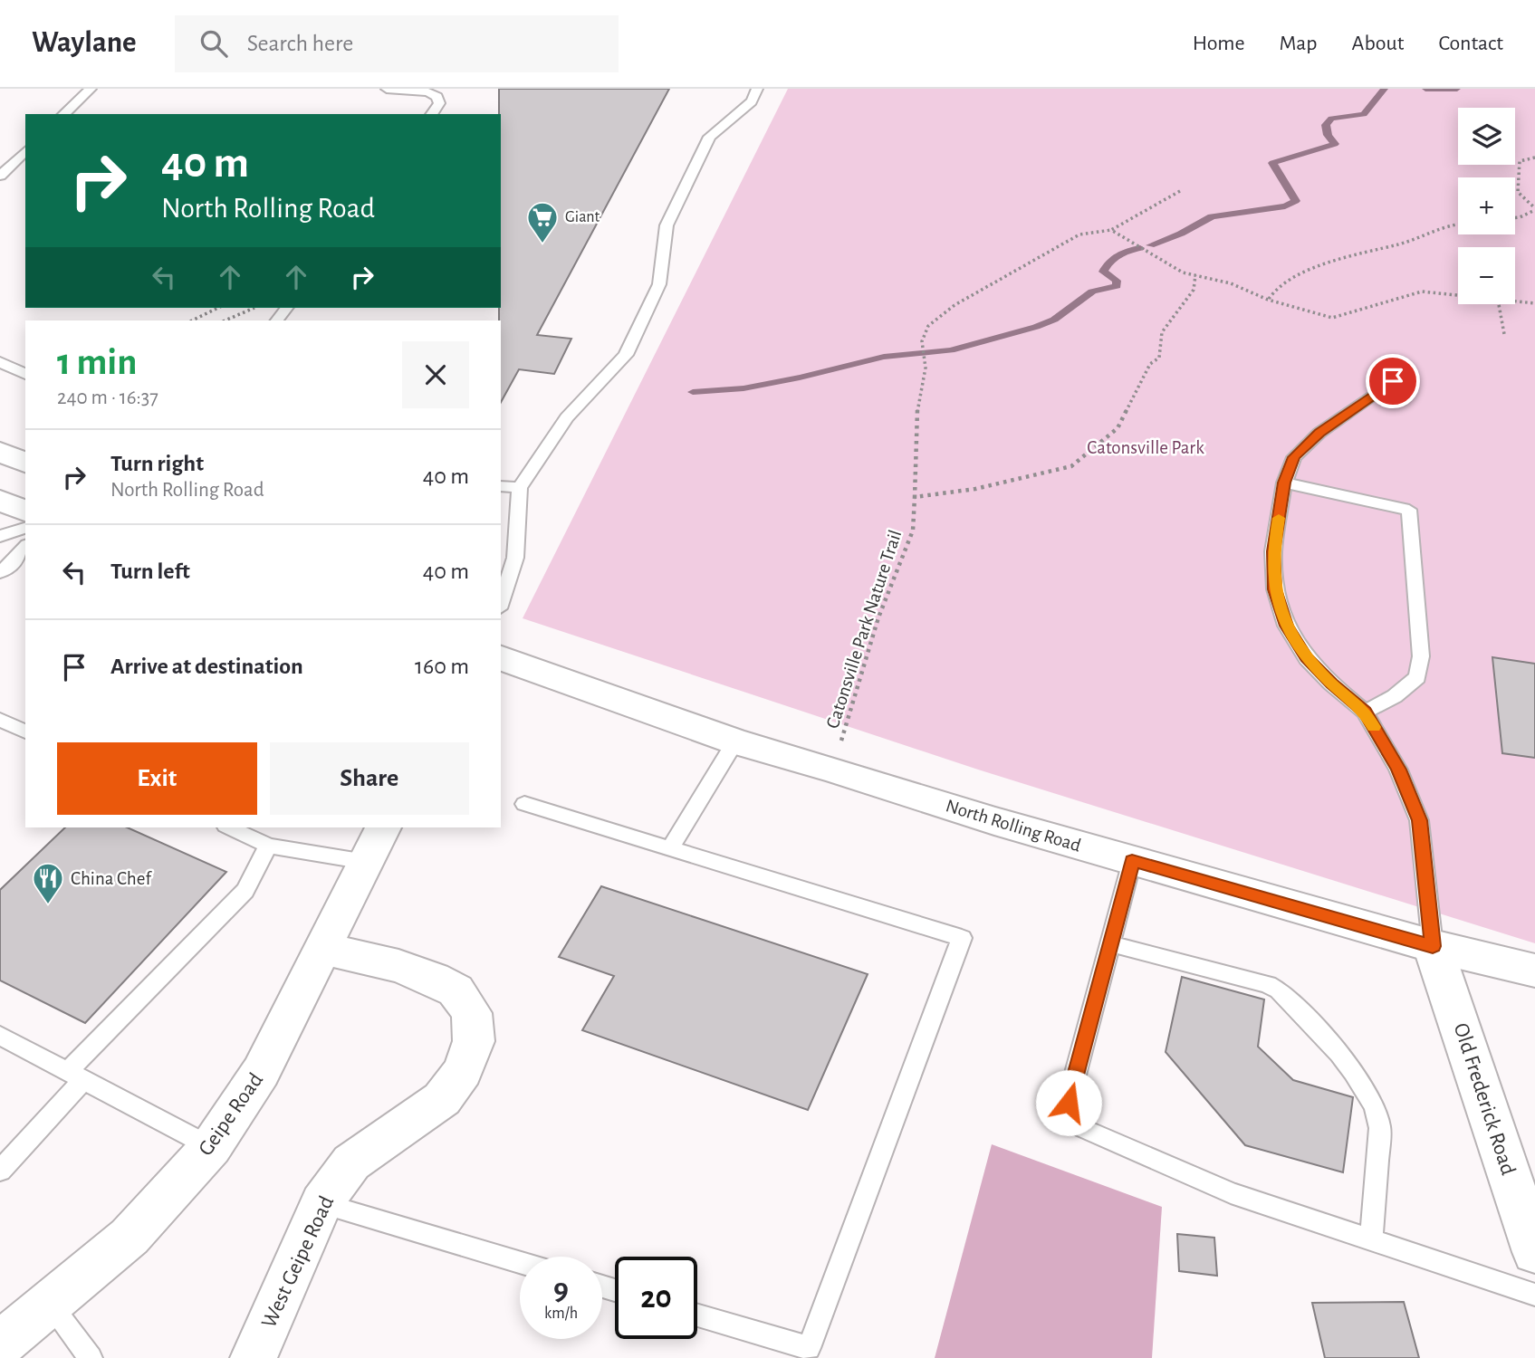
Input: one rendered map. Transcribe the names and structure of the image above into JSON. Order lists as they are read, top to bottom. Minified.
{"streets":{"street":["North Rolling Road","Old Frederick Road","Geipe Road","West Geipe Road"],"path":["Catonsville Park Nature Trail"]},"crossings":[["Catonsville Park Nature Trail","North Rolling Road"],["North Rolling Road","Old Frederick Road"],["Geipe Road","West Geipe Road"]],"parks":["Catonsville Park"],"places":{"supermarket":["Giant"],"restaurant":["China Chef"]},"page":{"header":"Waylane","search":"Search here","nav":["Home","Map","About","Contact"],"map_buttons":["+","−"],"turn":["40 m","North Rolling Road"],"heading":["1 min","240 m · 16:37"],"list":[{"name":"Turn right","note":"North Rolling Road","value":"40 m"},{"name":"Turn left","value":"40 m"},{"name":"Arrive at destination","value":"160 m"}],"buttons":["Exit","Share"],"speed":"9 km/h","limit":"20"}}
